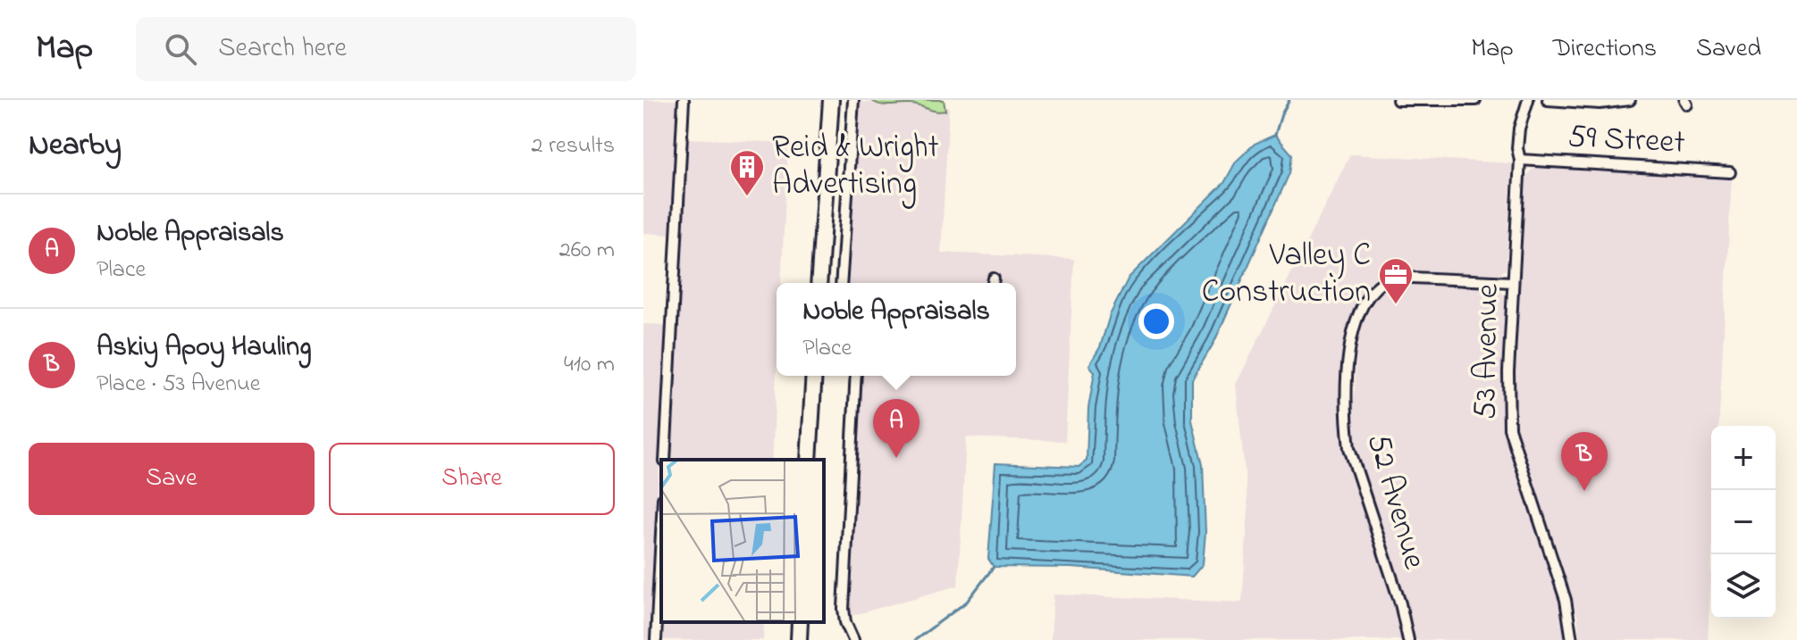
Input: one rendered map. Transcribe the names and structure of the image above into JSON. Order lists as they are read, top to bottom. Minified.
{"streets":{"street":["59 Street","53 Avenue","52 Avenue"]},"crossings":[["59 Street","53 Avenue"],["53 Avenue","52 Avenue"]],"places":{"building":["Reid & Wright Advertising"],"office":["Valley C Construction"]},"page":{"header":"Map","search":"Search here","nav":["Map","Directions","Saved"],"heading":["Nearby","2 results"],"list":[{"mark":"A","name":"Noble Appraisals","note":"Place","value":"260 m"},{"mark":"B","name":"Askiy Apoy Hauling","note":"Place · 53 Avenue","value":"410 m"}],"popup":["Noble Appraisals","Place"],"pins":["A","B"],"buttons":["Save","Share"],"map_buttons":["+","−"]}}
